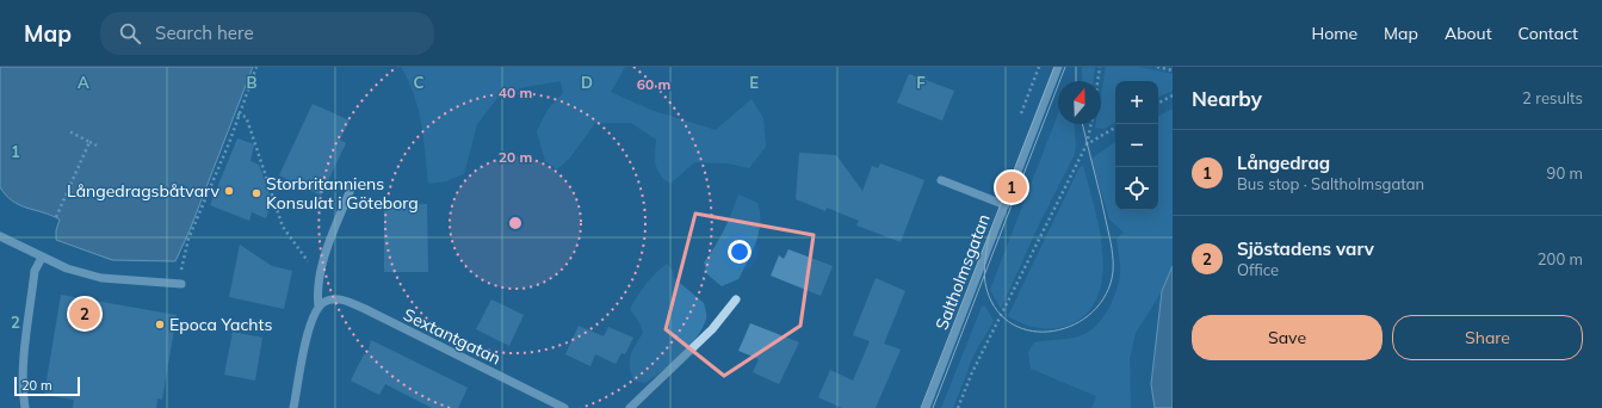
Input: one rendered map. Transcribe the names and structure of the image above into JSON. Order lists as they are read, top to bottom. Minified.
{"streets":{"street":["Saltholmsgatan","Sextantgatan"]},"places":["Långedragsbåtvarv","Storbritanniens Konsulat i Göteborg","Epoca Yachts"],"scale_bar":"20 m","north":"top","page":{"header":"Map","search":"Search here","nav":["Home","Map","About","Contact"],"heading":["Nearby","2 results"],"map_buttons":["+","−"],"list":[{"mark":"1","name":"Långedrag","note":"Bus stop · Saltholmsgatan","value":"90 m"},{"mark":"2","name":"Sjöstadens varv","note":"Office","value":"200 m"}],"pins":["1","2"],"buttons":["Save","Share"],"scale":"20 m"},"grid":{"columns":["A","B","C","D","E","F"],"rows":["1","2"]},"rings":["60 m","40 m","20 m"]}
